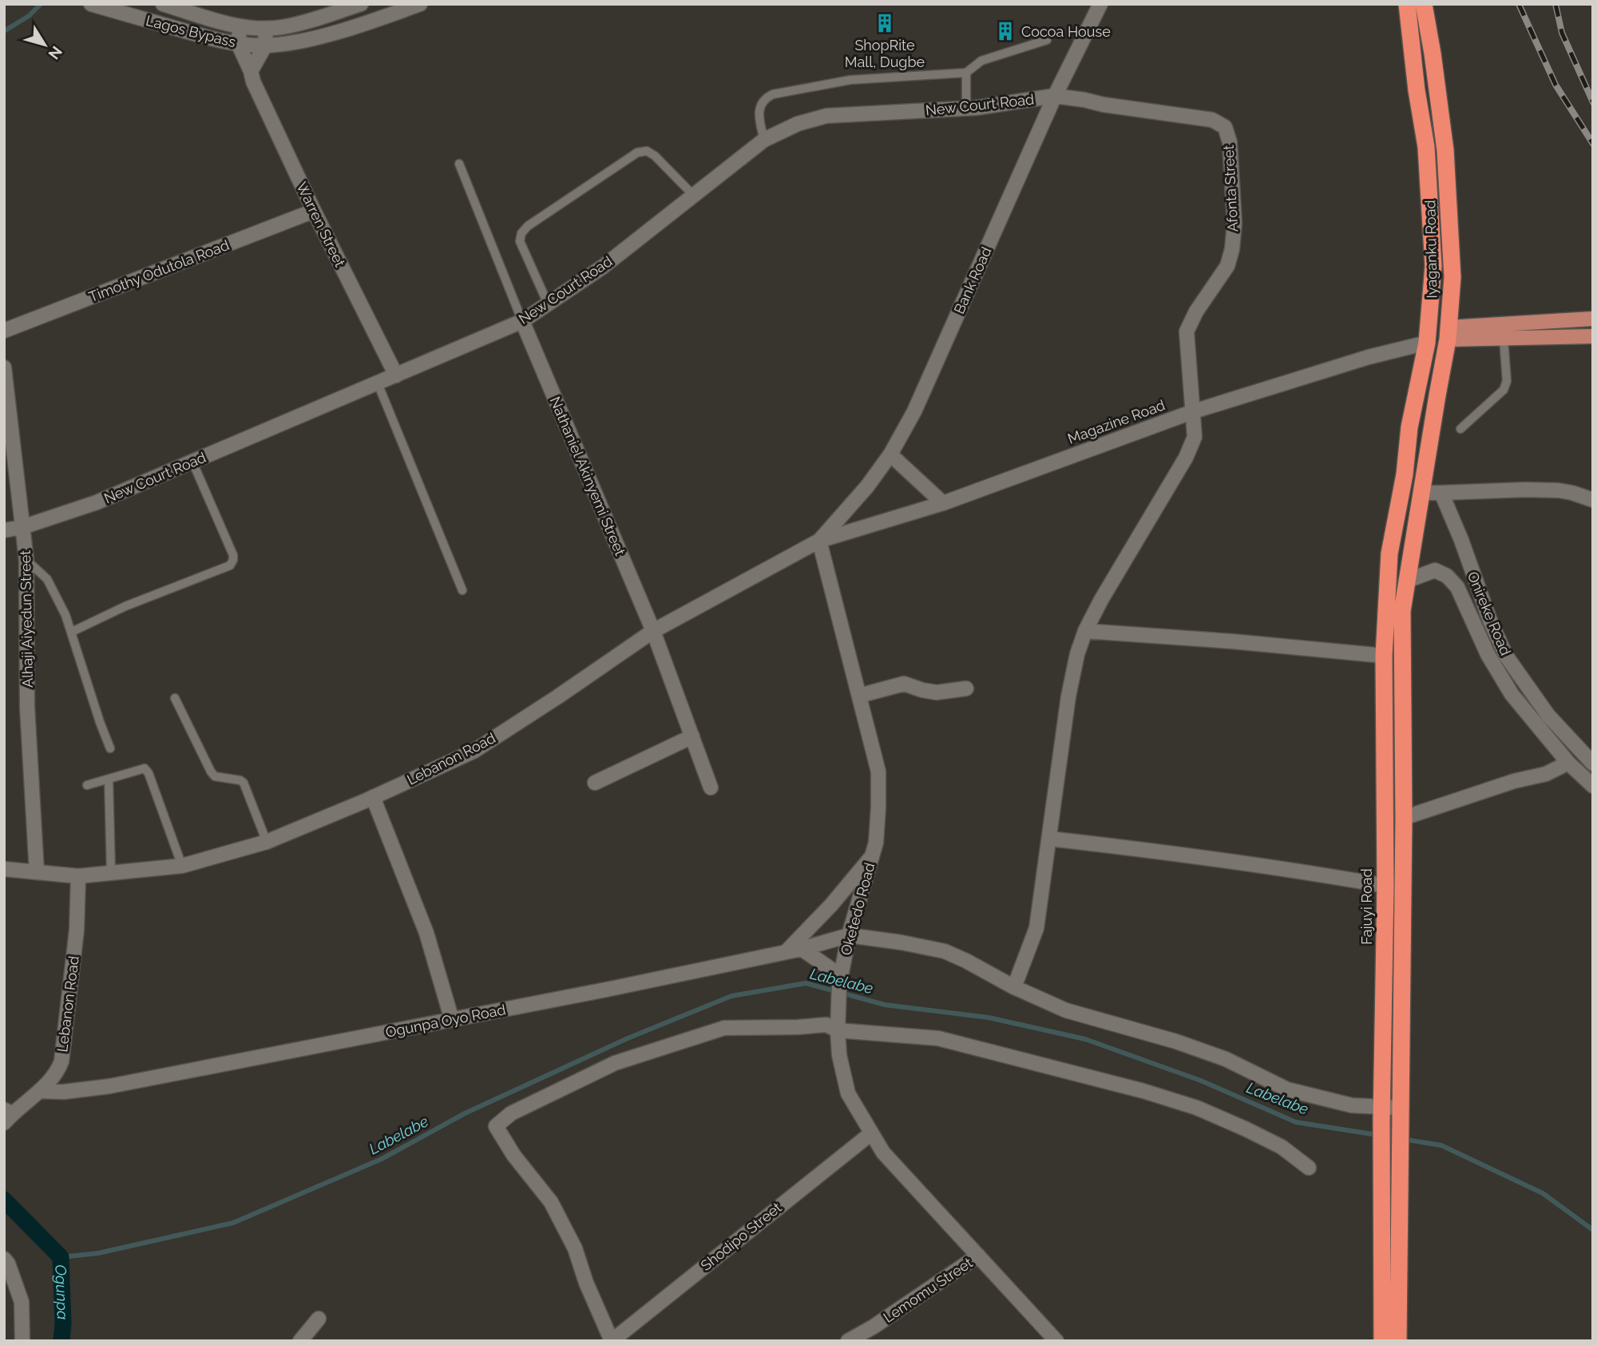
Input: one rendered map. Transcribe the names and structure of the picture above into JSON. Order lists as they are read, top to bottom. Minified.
{"streets":{"highway":["Iyaganku Road","Fajuyi Road"],"street":["Lagos Bypass","New Court Road","Afonta Street","Warren Street","Timothy Odutola Road","Bank Road","Magazine Road","Nathaniel Akinyemi Street","Onireke Road","Alhaji Aiyedun Street","Lebanon Road","Oketedo Road","Ogunpa Oyo Road","Shodipo Street","Lemomu Street"]},"crossings":[["Lagos Bypass","Warren Street"],["New Court Road","Afonta Street"],["New Court Road","Warren Street"],["New Court Road","Bank Road"],["New Court Road","Nathaniel Akinyemi Street"],["New Court Road","Alhaji Aiyedun Street"],["Afonta Street","Bank Road"],["Afonta Street","Magazine Road"],["Warren Street","Timothy Odutola Road"],["Iyaganku Road","Magazine Road"],["Iyaganku Road","Fajuyi Road"],["Bank Road","Magazine Road"],["Bank Road","Lebanon Road"],["Bank Road","Oketedo Road"],["Magazine Road","Lebanon Road"],["Magazine Road","Oketedo Road"],["Nathaniel Akinyemi Street","Lebanon Road"],["Onireke Road","Fajuyi Road"],["Alhaji Aiyedun Street","Lebanon Road"],["Lebanon Road","Oketedo Road"],["Lebanon Road","Ogunpa Oyo Road"],["Oketedo Road","Ogunpa Oyo Road"],["Oketedo Road","Shodipo Street"],["Oketedo Road","Lemomu Street"]],"water":["Labelabe","Ogunpa"],"places":{"building":["ShopRite Mall, Dugbe","Cocoa House"]},"north":"bottom right"}
